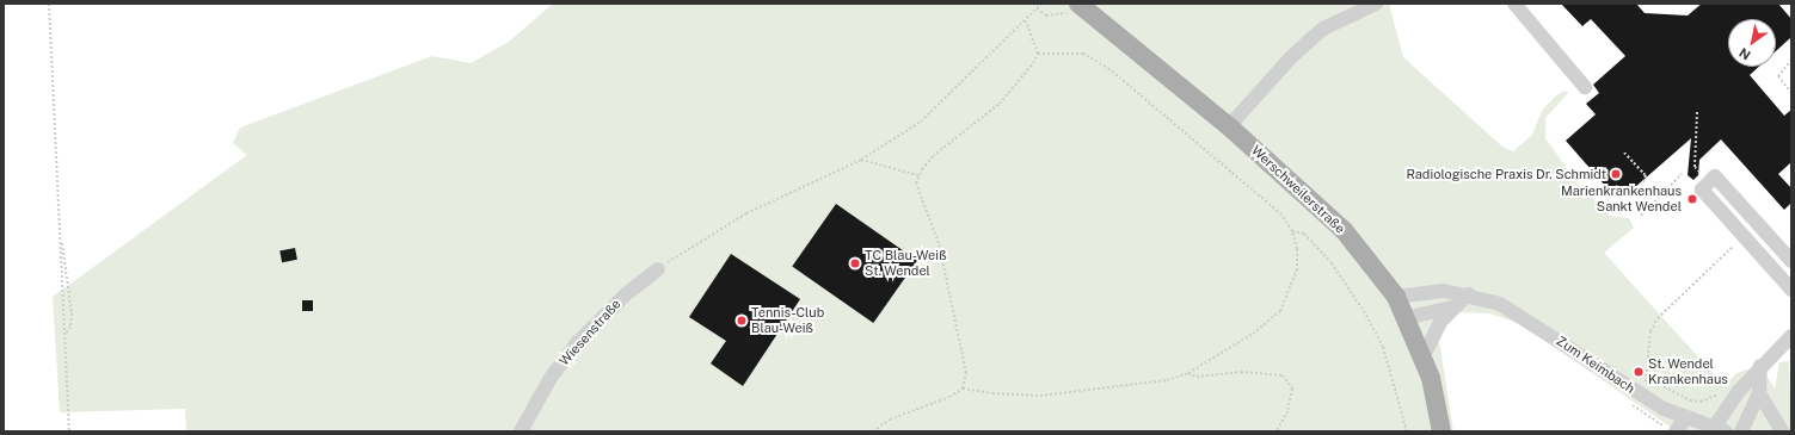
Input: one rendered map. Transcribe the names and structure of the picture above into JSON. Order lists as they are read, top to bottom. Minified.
{"streets":{"main road":["Werschweilerstraße"],"street":["Wiesenstraße","Zum Keimbach"]},"crossings":[["Werschweilerstraße","Zum Keimbach"]],"places":["Radiologische Praxis Dr. Schmidt","Marienkrankenhaus Sankt Wendel","TC Blau-Weiß St. Wendel","Tennis-Club Blau-Weiß","St. Wendel Krankenhaus"],"north":"bottom left"}
